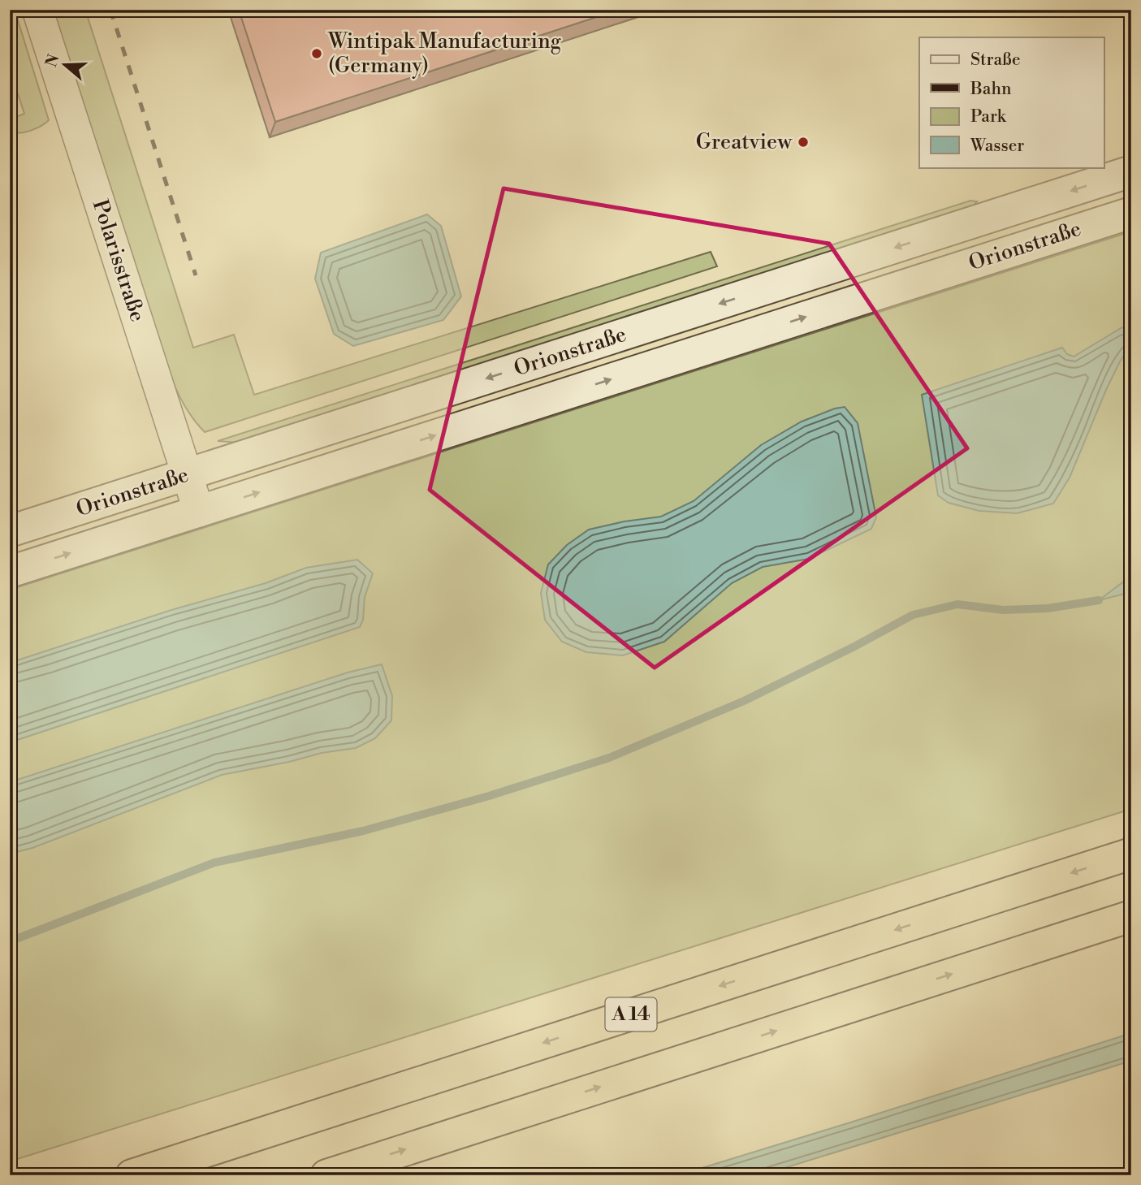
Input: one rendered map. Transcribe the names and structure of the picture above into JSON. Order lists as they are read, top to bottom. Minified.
{"streets":{"highway":["A 14"],"street":["Orionstraße","Polarisstraße"]},"crossings":[["Orionstraße","Polarisstraße"]],"places":["Wintipak Manufacturing (Germany)","Greatview"],"legend":["Straße","Bahn","Park","Wasser"],"north":"left"}
